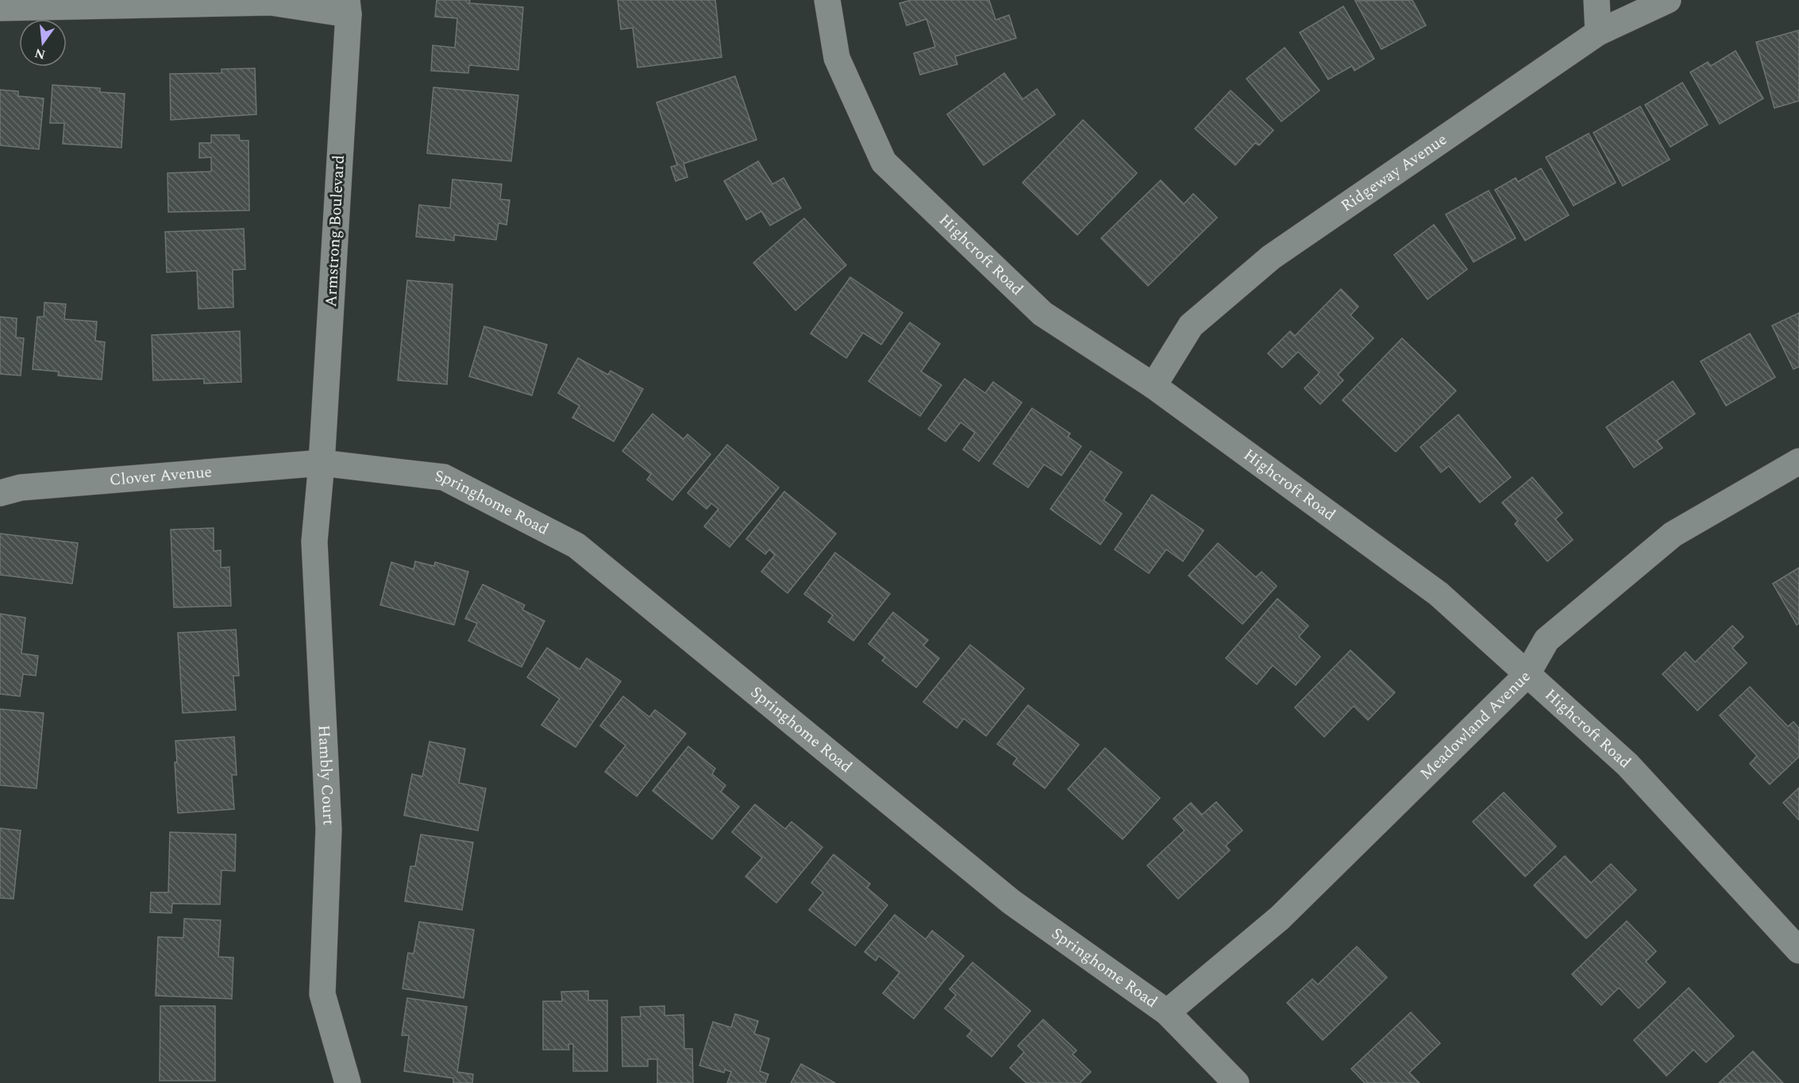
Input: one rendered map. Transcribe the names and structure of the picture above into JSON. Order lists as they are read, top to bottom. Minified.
{"streets":{"street":["Ridgeway Avenue","Armstrong Boulevard","Highcroft Road","Clover Avenue","Springhome Road","Meadowland Avenue","Hambly Court"]},"crossings":[["Ridgeway Avenue","Highcroft Road"],["Armstrong Boulevard","Clover Avenue"],["Armstrong Boulevard","Springhome Road"],["Armstrong Boulevard","Hambly Court"],["Highcroft Road","Meadowland Avenue"],["Clover Avenue","Springhome Road"],["Clover Avenue","Hambly Court"],["Springhome Road","Meadowland Avenue"],["Springhome Road","Hambly Court"]],"north":"bottom"}
